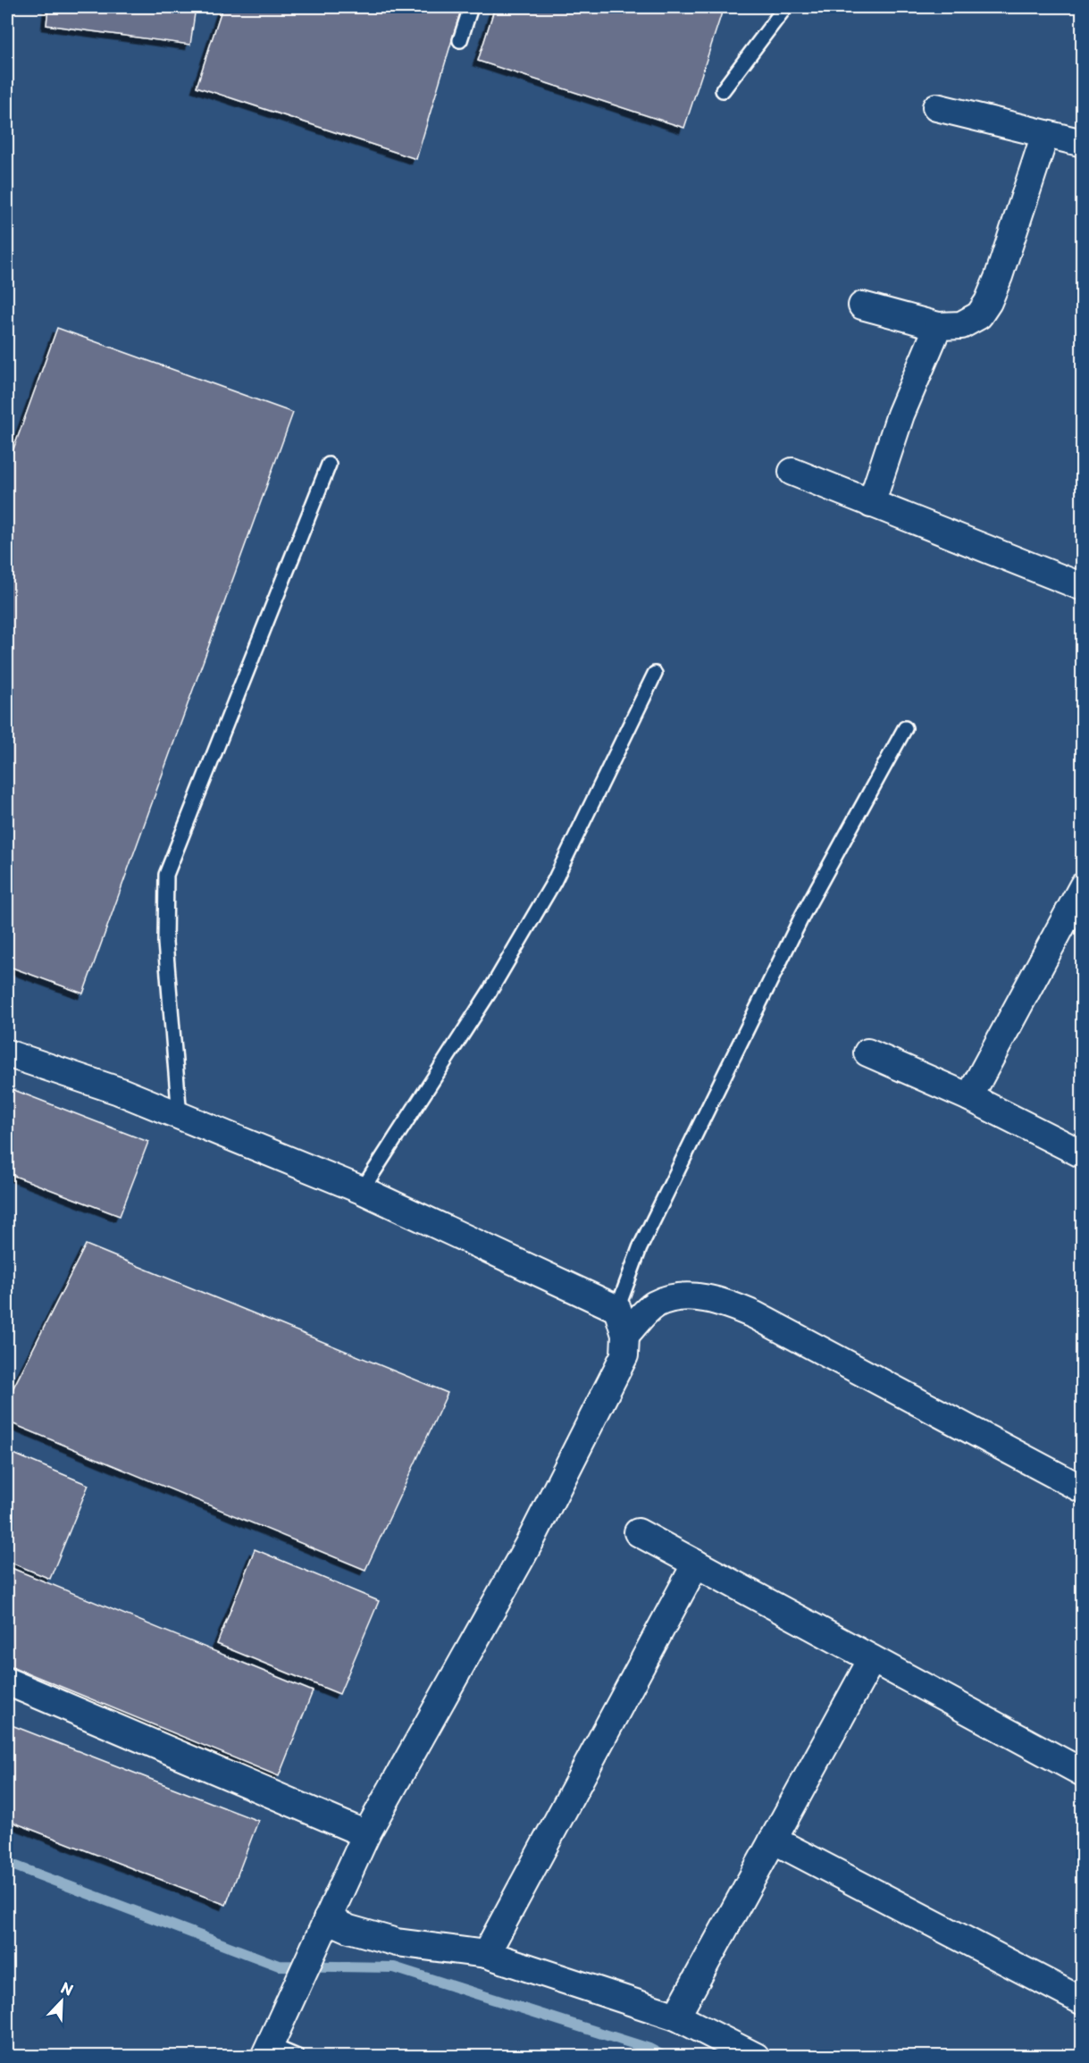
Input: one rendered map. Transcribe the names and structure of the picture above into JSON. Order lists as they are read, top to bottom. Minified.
{"north":"top right"}
